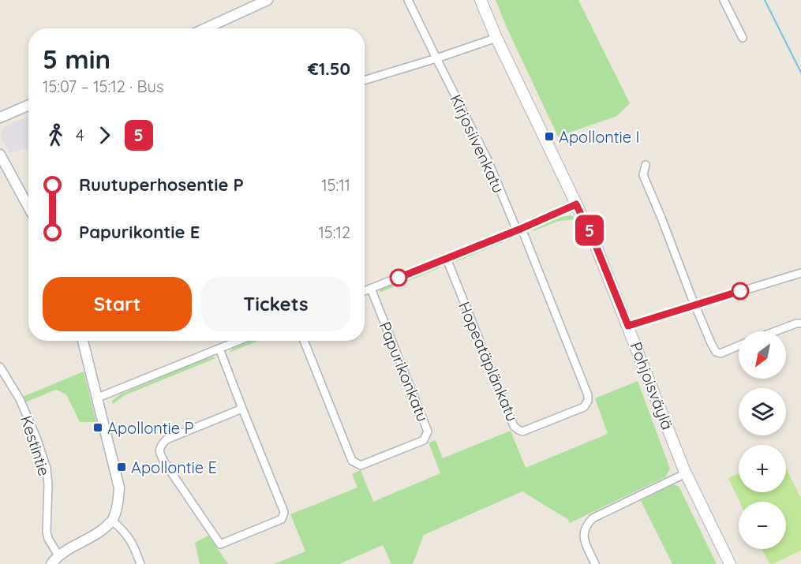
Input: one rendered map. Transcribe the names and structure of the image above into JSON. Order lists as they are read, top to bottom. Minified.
{"streets":{"main road":["Pohjoisväylä"],"street":["Kirjosiivenkatu","Hopeatäplänkatu","Papurikonkatu","Kestintie"]},"crossings":[["Kirjosiivenkatu","Hopeatäplänkatu"]],"places":{"transit":["Apollontie I","Apollontie P","Apollontie E"]},"lines":["bus line 5"],"north":"bottom left","page":{"on_map":"5","heading":["5 min","15:07 – 15:12 · Bus","€1.50"],"legs":["4","5"],"list":[{"name":"Ruutuperhosentie P","value":"15:11"},{"name":"Papurikontie E","value":"15:12"}],"buttons":["Start","Tickets"],"map_buttons":["+","−"]}}
